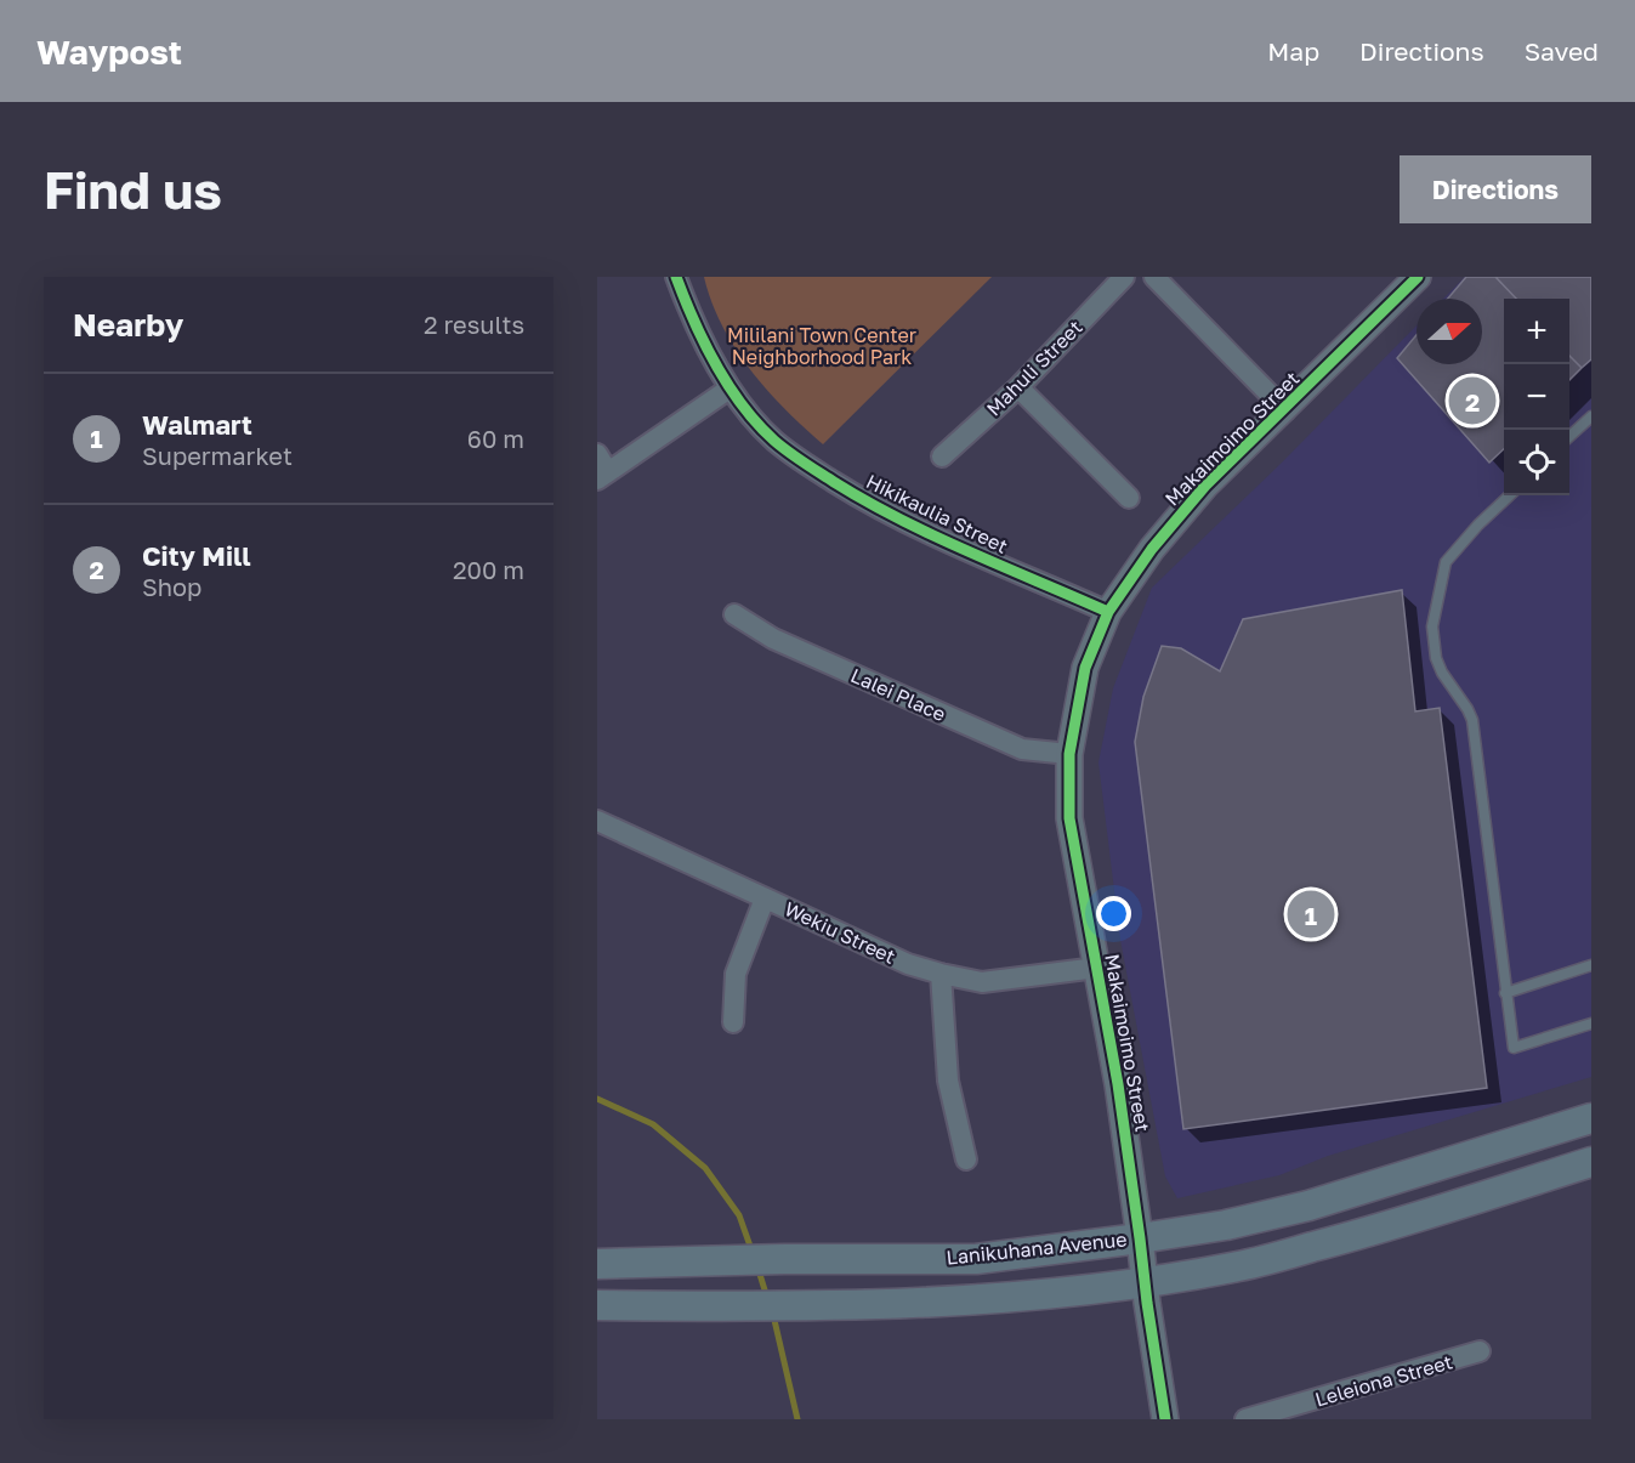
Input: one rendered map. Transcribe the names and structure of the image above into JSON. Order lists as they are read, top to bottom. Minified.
{"streets":{"main road":["Lanikuhana Avenue"],"street":["Mahuli Street","Makaimoimo Street","Hikikaulia Street","Lalei Place","Wekiu Street","Leleiona Street"]},"crossings":[["Makaimoimo Street","Hikikaulia Street"],["Makaimoimo Street","Lalei Place"],["Makaimoimo Street","Wekiu Street"],["Makaimoimo Street","Lanikuhana Avenue"]],"parks":["Mililani Town Center Neighborhood Park"],"north":"right","page":{"header":"Waypost","nav":["Map","Directions","Saved"],"buttons":"Directions","title":"Find us","heading":["Nearby","2 results"],"map_buttons":["+","−"],"list":[{"mark":"1","name":"Walmart","note":"Supermarket","value":"60 m"},{"mark":"2","name":"City Mill","note":"Shop","value":"200 m"}],"pins":["2","1"]}}
